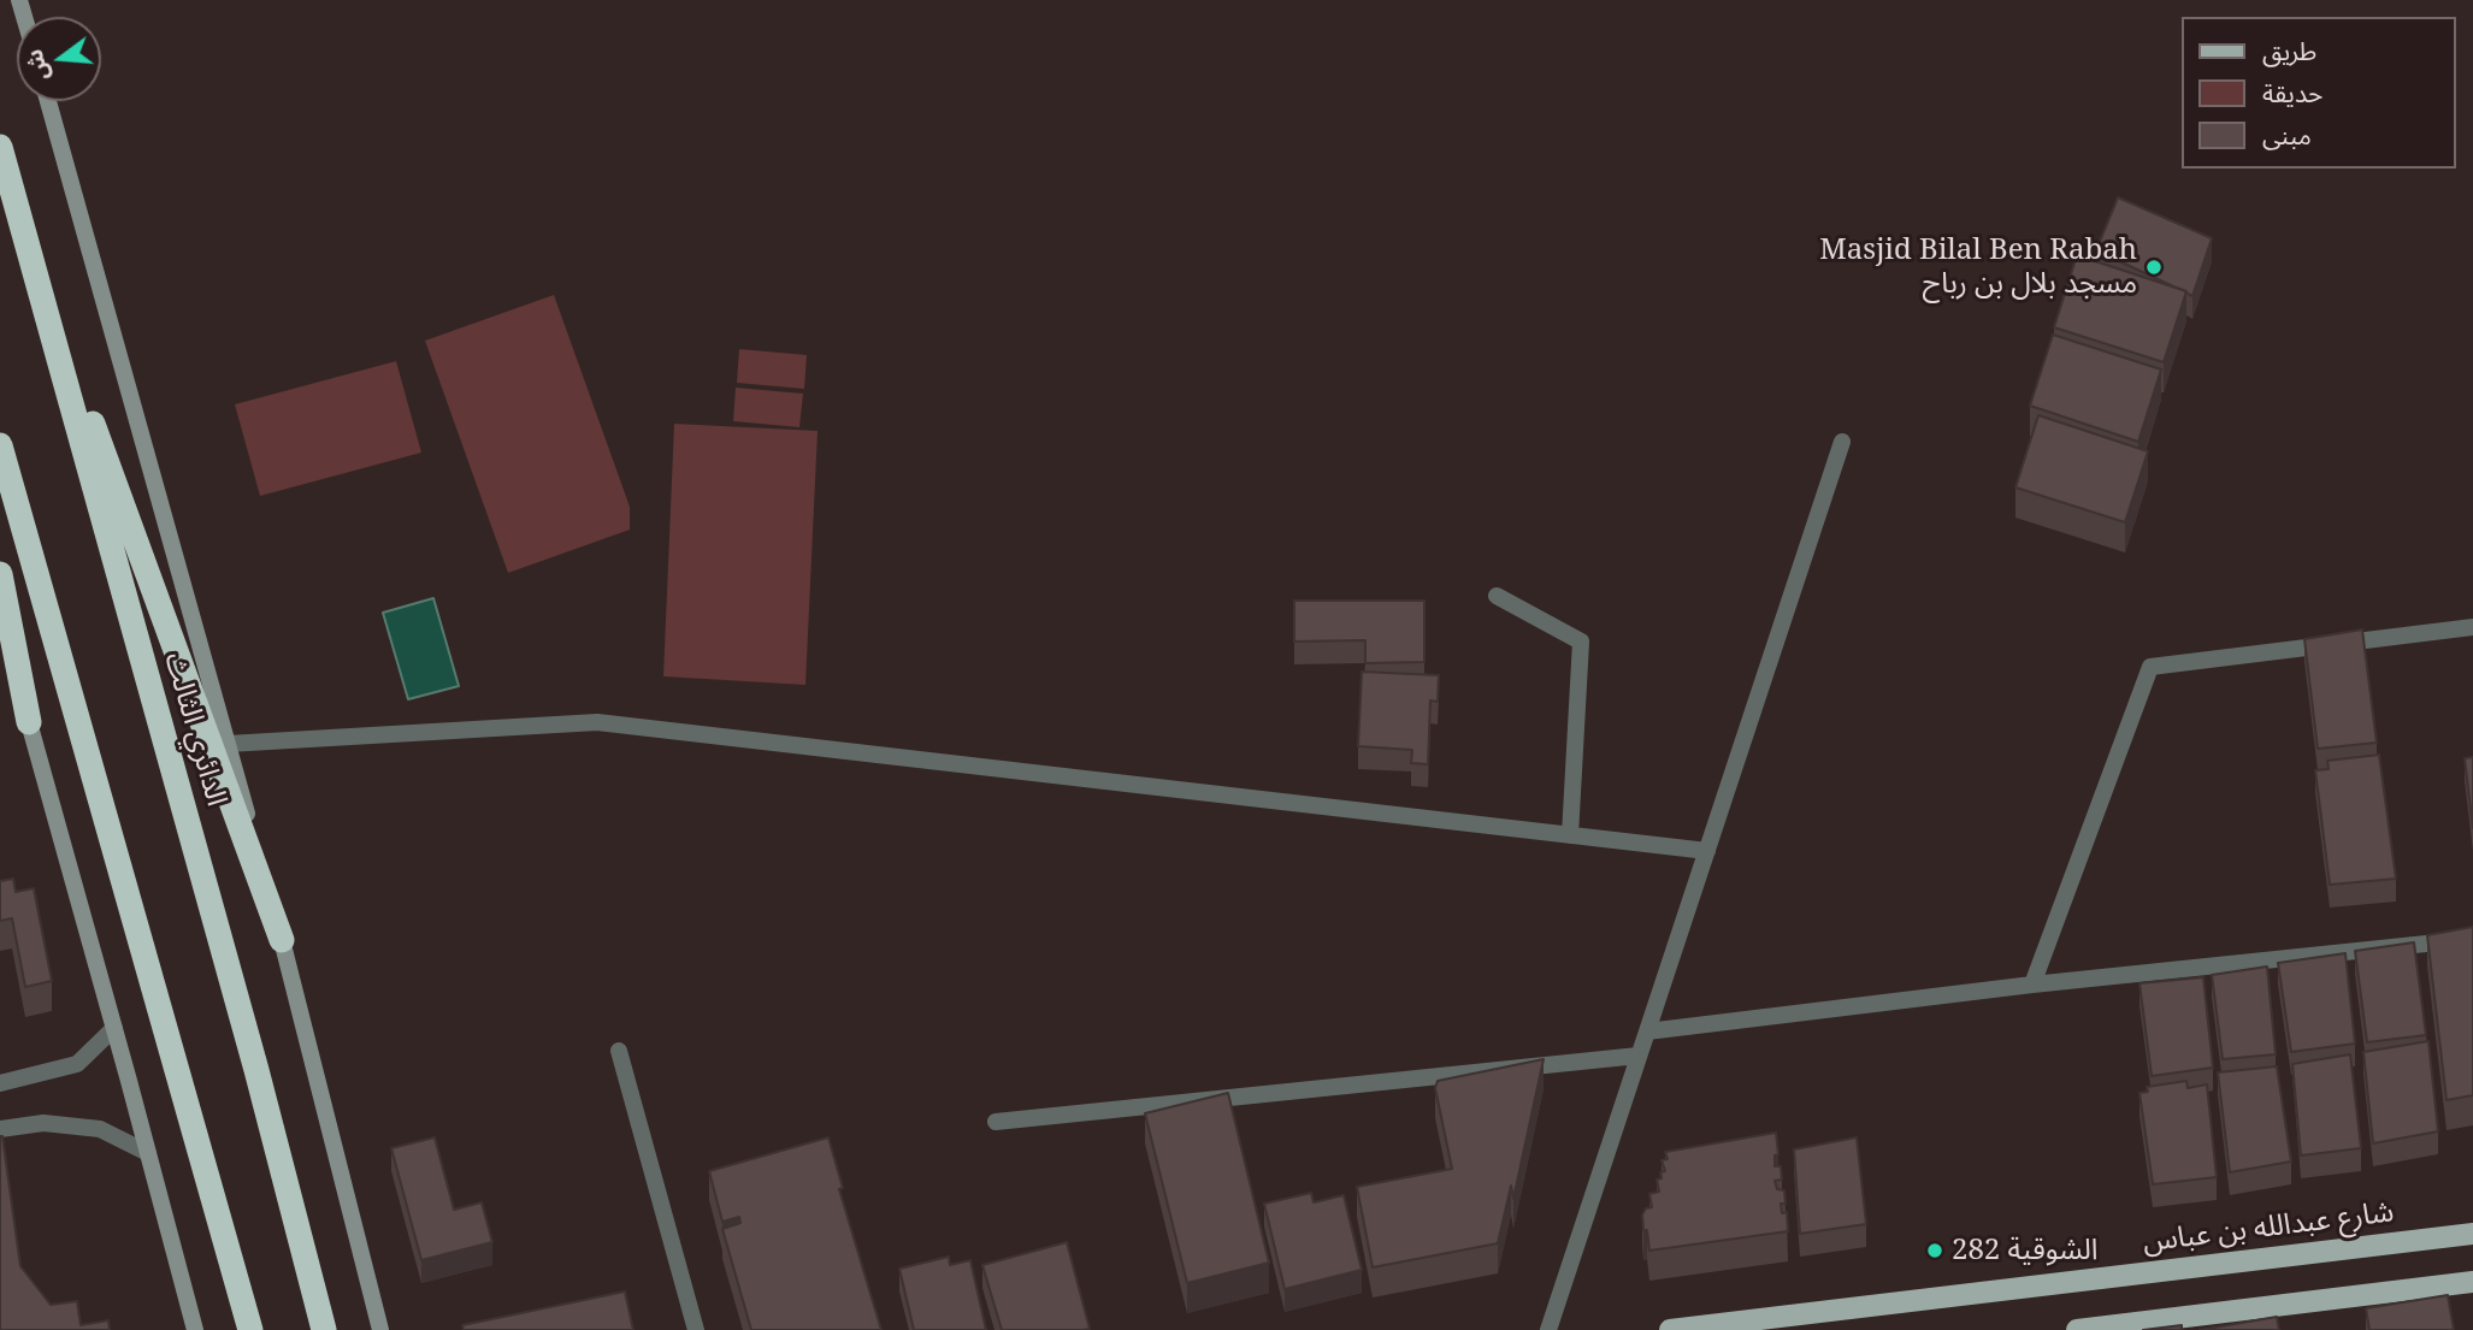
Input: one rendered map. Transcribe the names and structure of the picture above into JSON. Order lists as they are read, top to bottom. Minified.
{"streets":{"highway":["الدائري الثالث"],"main road":["شارع عبدالله بن عباس"]},"places":["Masjid Bilal Ben Rabah مسجد بلال بن رباح","الشوقية 282"],"legend":["طريق","حديقة","مبنى"],"north":"left"}
